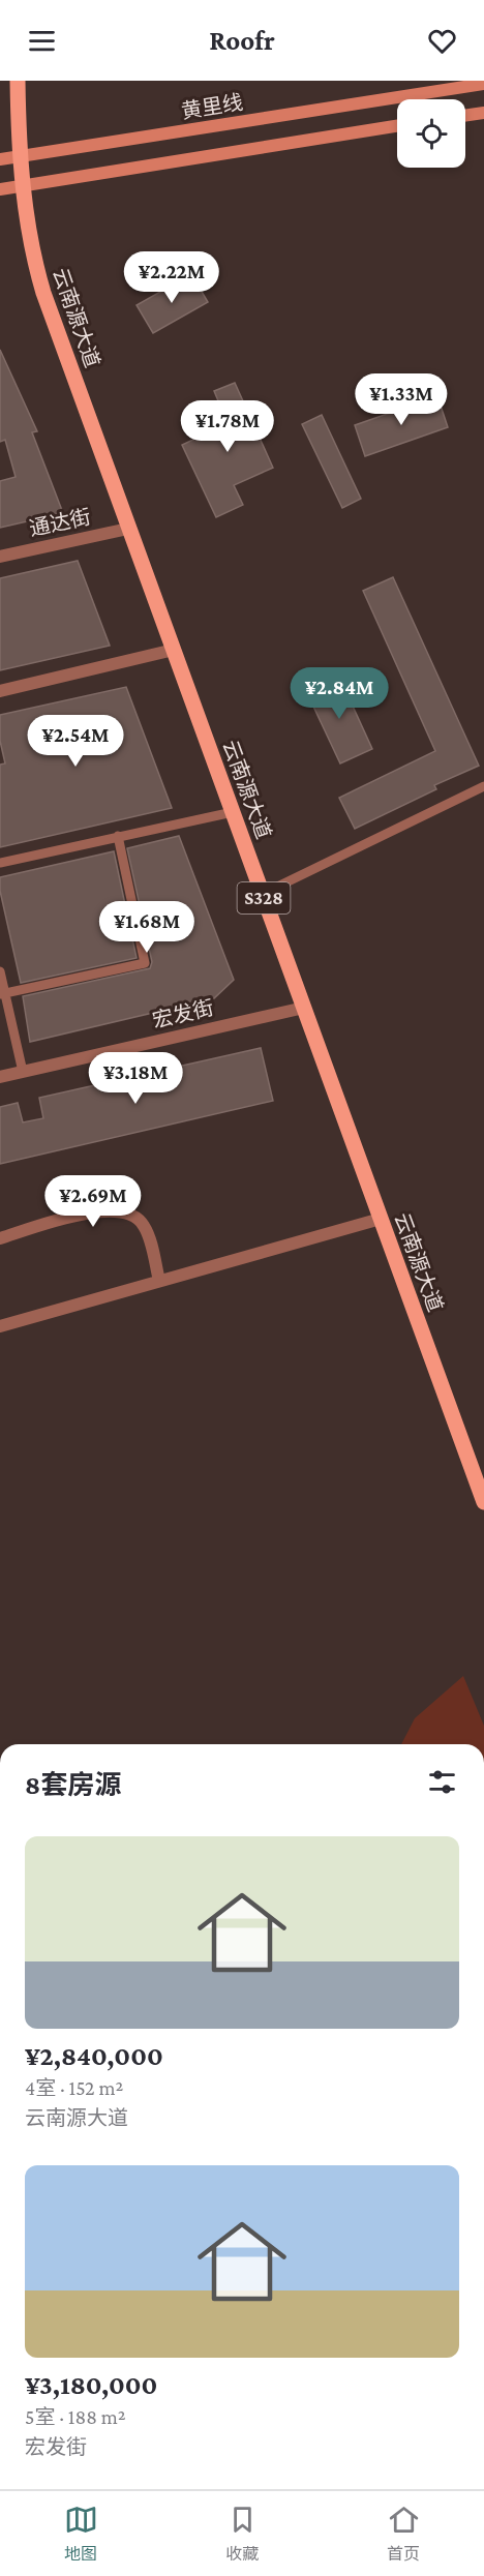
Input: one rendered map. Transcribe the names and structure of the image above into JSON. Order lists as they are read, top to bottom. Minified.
{"streets":{"main road":["黄里线","云南源大道","S328"],"street":["通达街","宏发街"]},"crossings":[["黄里线","云南源大道"],["云南源大道","通达街"],["云南源大道","宏发街"]],"page":{"header":"Roofr","price":["¥2.22M","¥1.33M","¥1.78M","¥2.84M","¥2.54M","¥1.68M","¥3.18M","¥2.69M"],"heading":"8套房源","list":[{"name":"¥2,840,000","note":"4室 · 152 m² · 云南源大道"},{"name":"¥3,180,000","note":"5室 · 188 m² · 宏发街"}],"tabs":["地图","收藏","首页"]}}
